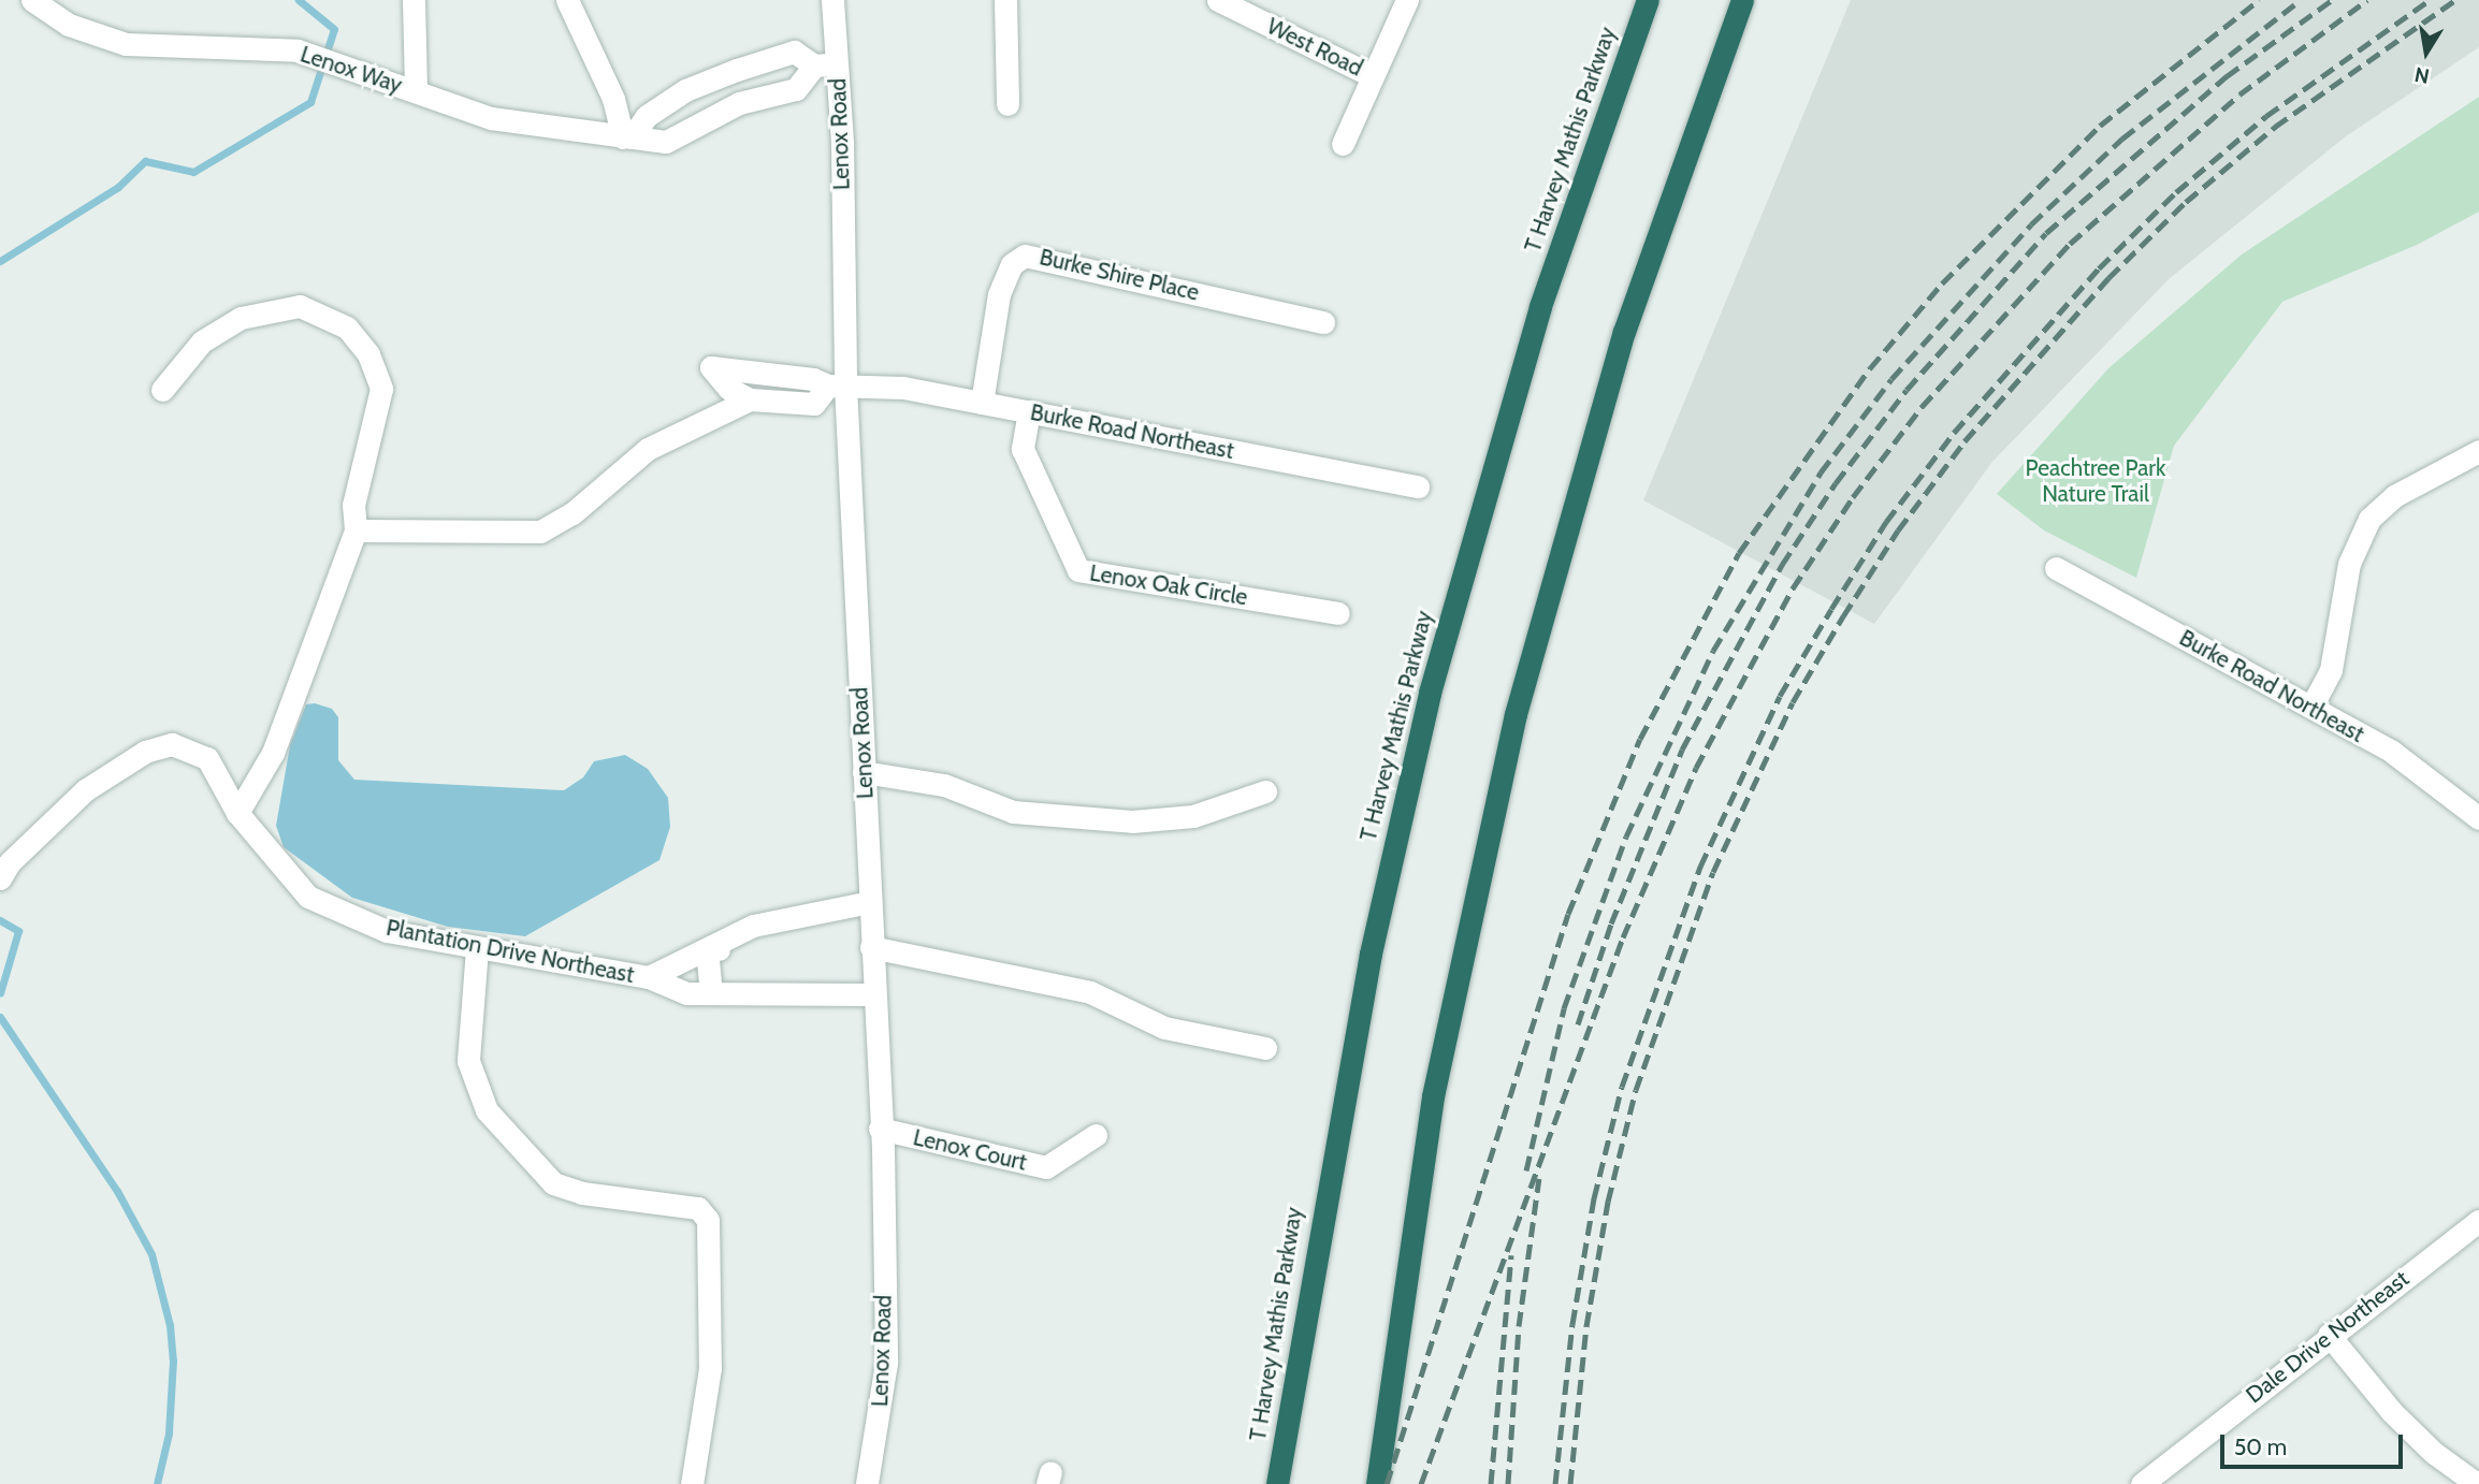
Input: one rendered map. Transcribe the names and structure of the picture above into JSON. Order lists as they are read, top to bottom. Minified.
{"streets":{"highway":["T Harvey Mathis Parkway"],"street":["West Road","Lenox Way","Lenox Road","Burke Shire Place","Burke Road Northeast","Lenox Oak Circle","Plantation Drive Northeast","Lenox Court","Dale Drive Northeast"]},"crossings":[["Lenox Way","Lenox Road"],["Lenox Road","Burke Road Northeast"],["Lenox Road","Plantation Drive Northeast"],["Lenox Road","Lenox Court"],["Burke Shire Place","Burke Road Northeast"],["Burke Road Northeast","Lenox Oak Circle"]],"parks":["Peachtree Park Nature Trail"],"scale_bar":"50 m","north":"bottom"}
